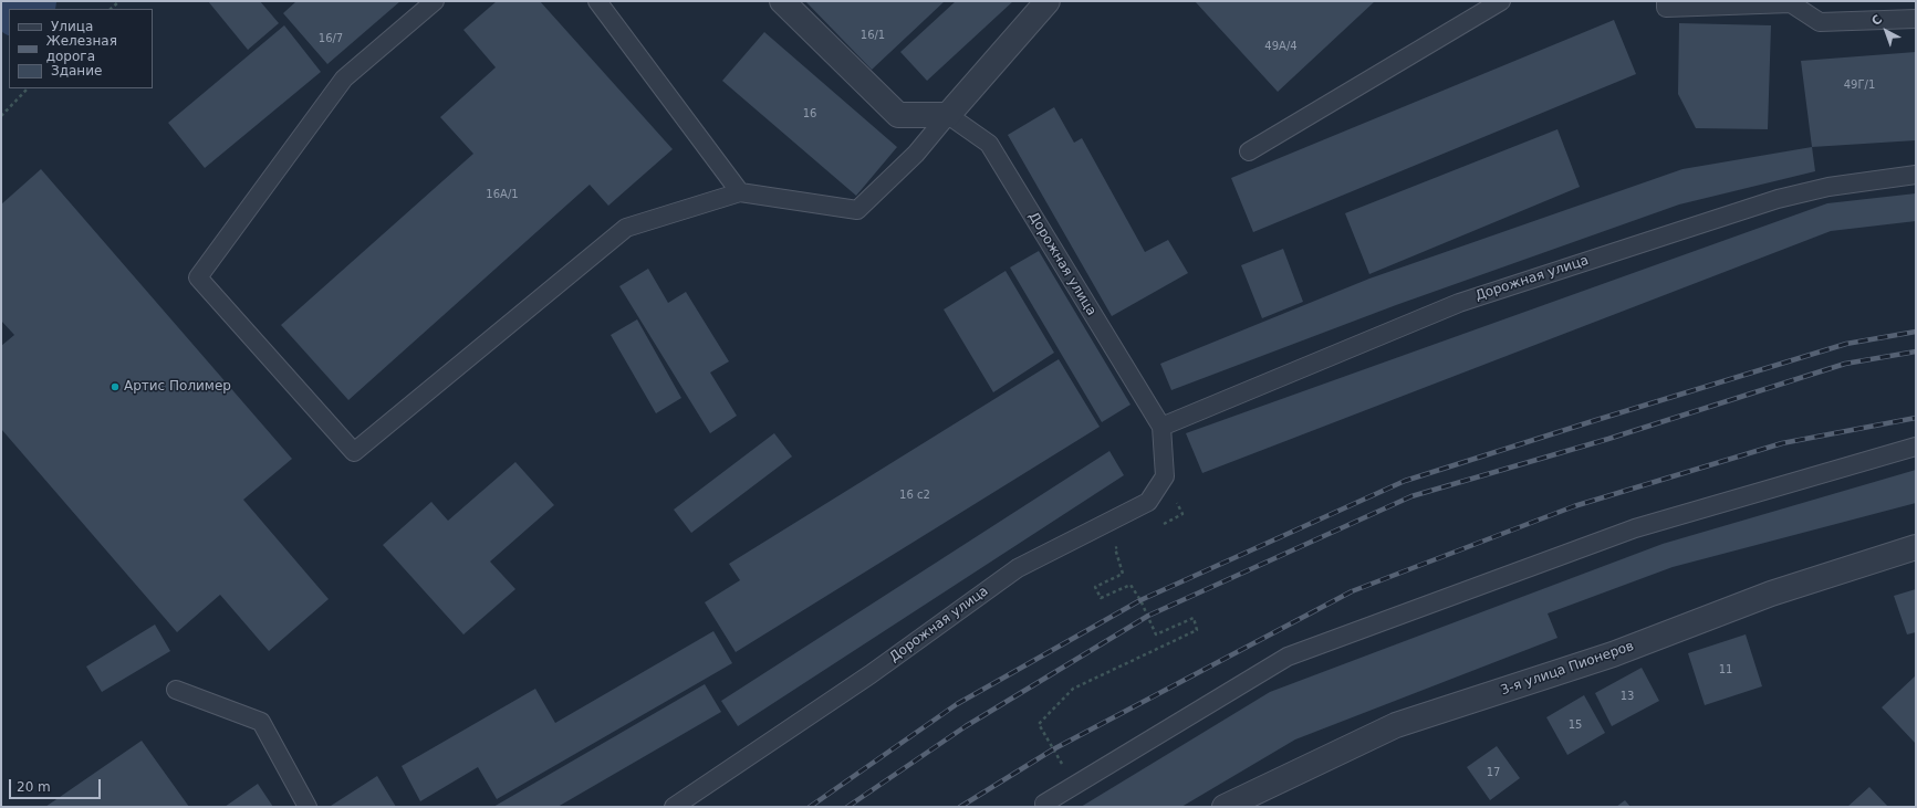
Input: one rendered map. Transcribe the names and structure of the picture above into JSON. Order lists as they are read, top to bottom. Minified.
{"streets":{"street":["3-я улица Пионеров"],"lane":["Дорожная улица"]},"places":["Артис Полимер"],"house_numbers":["16/1","16/7","49А/4","49Г/1","16","16А/1","16 с2","11","13","15","17"],"legend":["Улица","Железная дорога","Здание"],"scale_bar":"20 m","north":"top left"}
